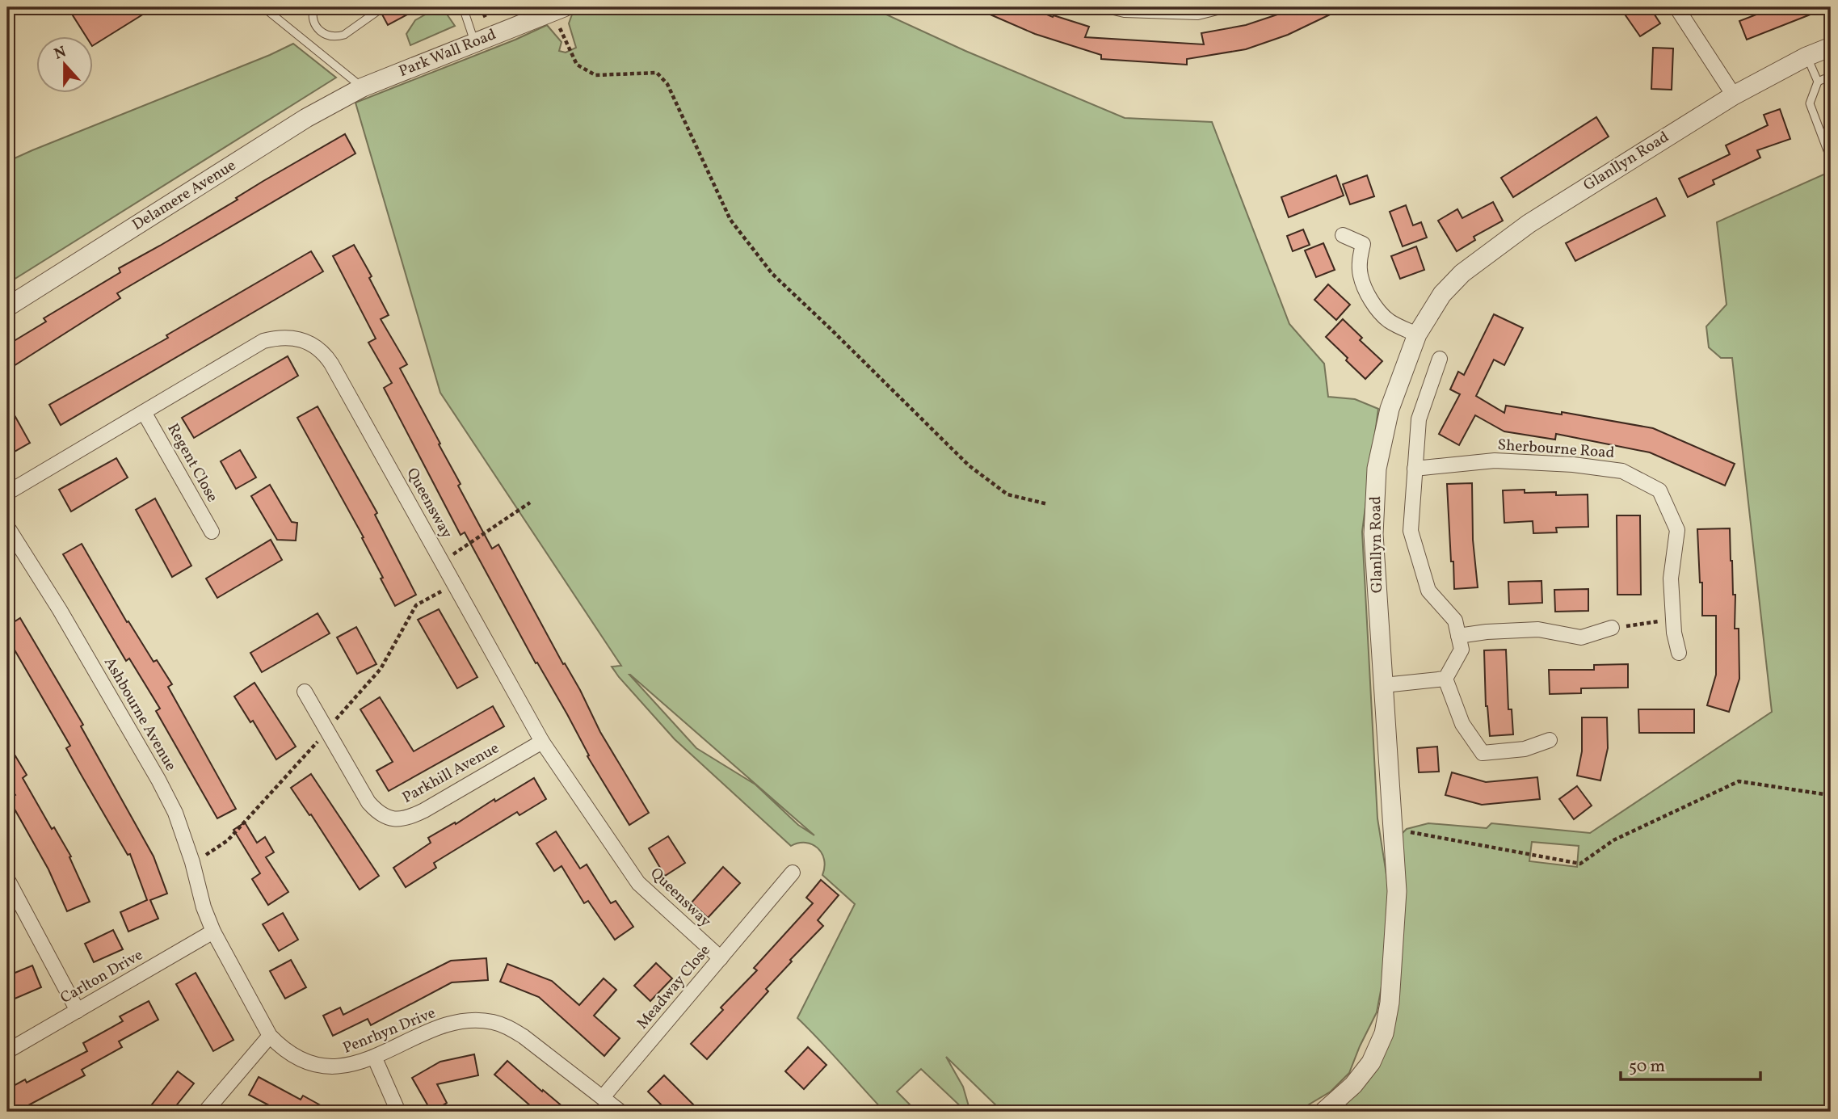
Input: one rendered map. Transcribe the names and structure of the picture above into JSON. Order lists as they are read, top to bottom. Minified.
{"streets":{"street":["Park Wall Road","Glanllyn Road","Delamere Avenue","Sherbourne Road","Regent Close","Queensway","Ashbourne Avenue","Parkhill Avenue","Carlton Drive","Meadway Close","Penrhyn Drive"]},"crossings":[["Park Wall Road","Delamere Avenue"],["Regent Close","Queensway"],["Queensway","Parkhill Avenue"],["Queensway","Meadway Close"],["Ashbourne Avenue","Carlton Drive"],["Ashbourne Avenue","Penrhyn Drive"],["Carlton Drive","Penrhyn Drive"],["Meadway Close","Penrhyn Drive"]],"scale_bar":"50 m","north":"top"}
